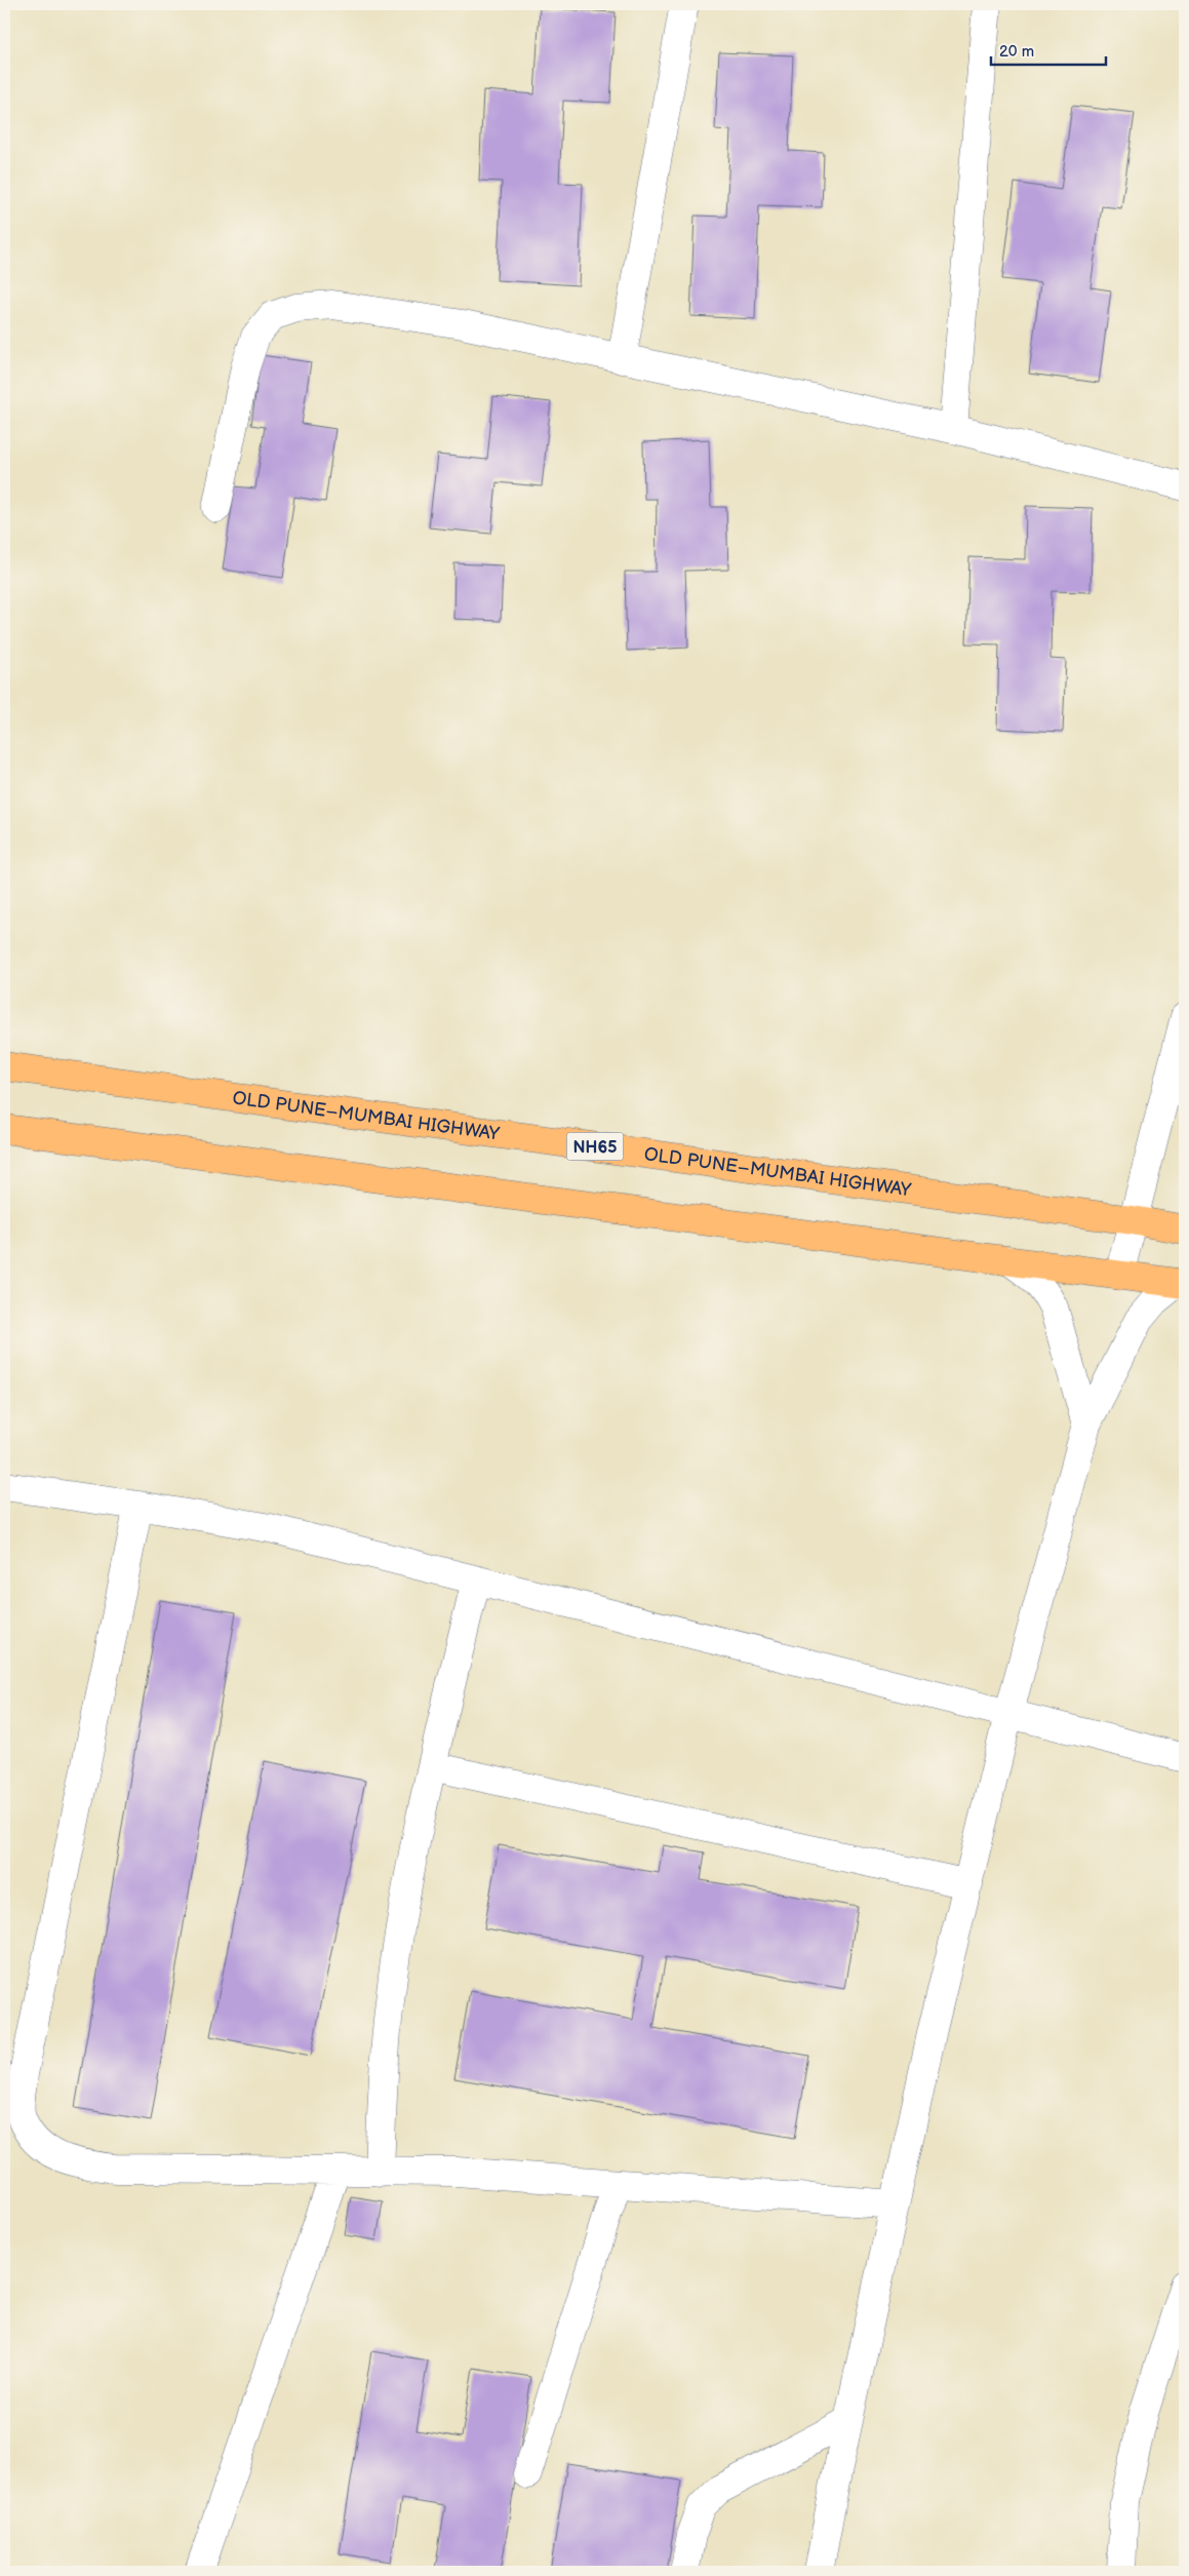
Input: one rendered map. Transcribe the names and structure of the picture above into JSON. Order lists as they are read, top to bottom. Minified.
{"streets":{"highway":["OLD PUNE–MUMBAI HIGHWAY","NH65"]},"scale_bar":"20 m"}
